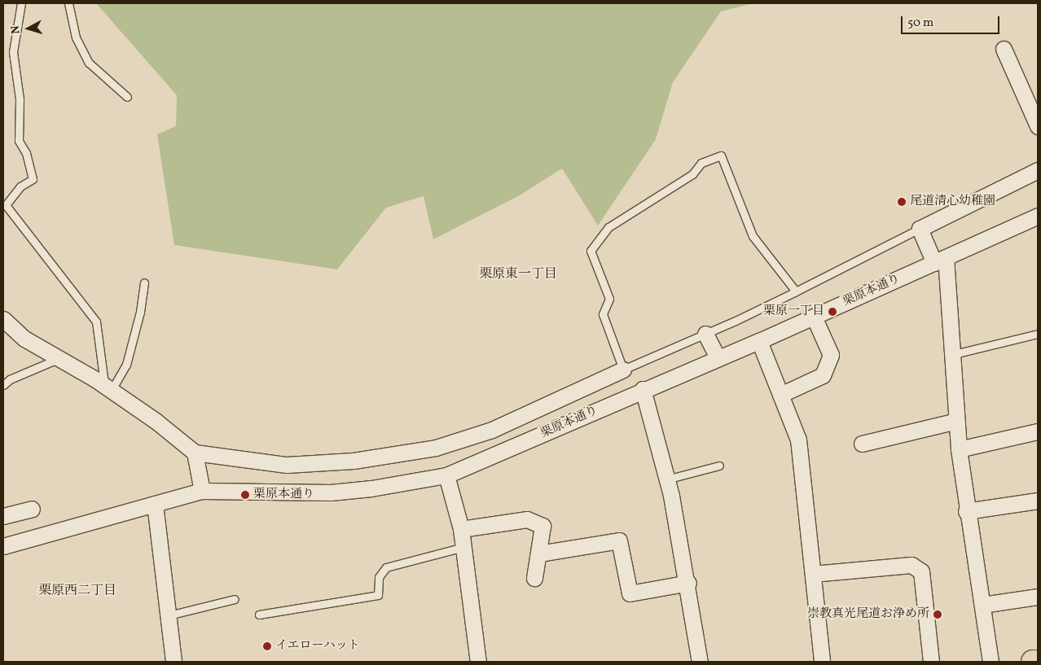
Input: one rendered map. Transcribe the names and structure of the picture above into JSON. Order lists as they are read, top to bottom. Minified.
{"streets":{"street":["栗原本通り"]},"districts":["栗原東一丁目","栗原西二丁目"],"places":["尾道清心幼稚園","栗原一丁目","栗原本通り","崇教真光尾道お浄め所","イエローハット"],"scale_bar":"50 m","north":"left"}
